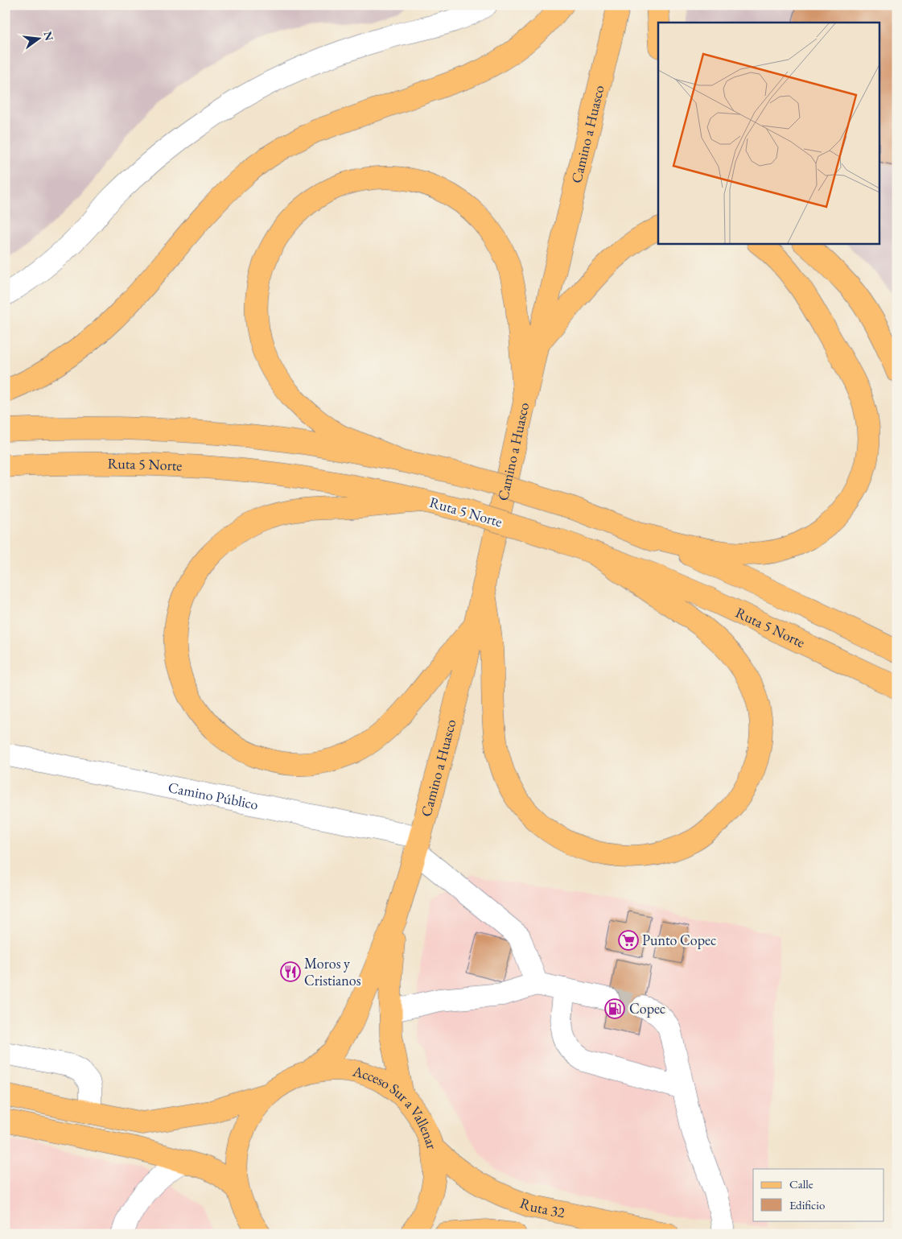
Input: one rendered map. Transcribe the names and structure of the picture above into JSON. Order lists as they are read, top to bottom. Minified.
{"streets":{"main road":["Camino a Huasco","Ruta 5 Norte","Acceso Sur a Vallenar","Ruta 32"],"street":["Camino Público"]},"crossings":[["Camino a Huasco","Camino Público"],["Camino a Huasco","Acceso Sur a Vallenar"],["Acceso Sur a Vallenar","Ruta 32"]],"places":{"supermarket":["Punto Copec"],"restaurant":["Moros y Cristianos"],"fuel station":["Copec"]},"legend":["Calle","Edificio"],"north":"right"}
